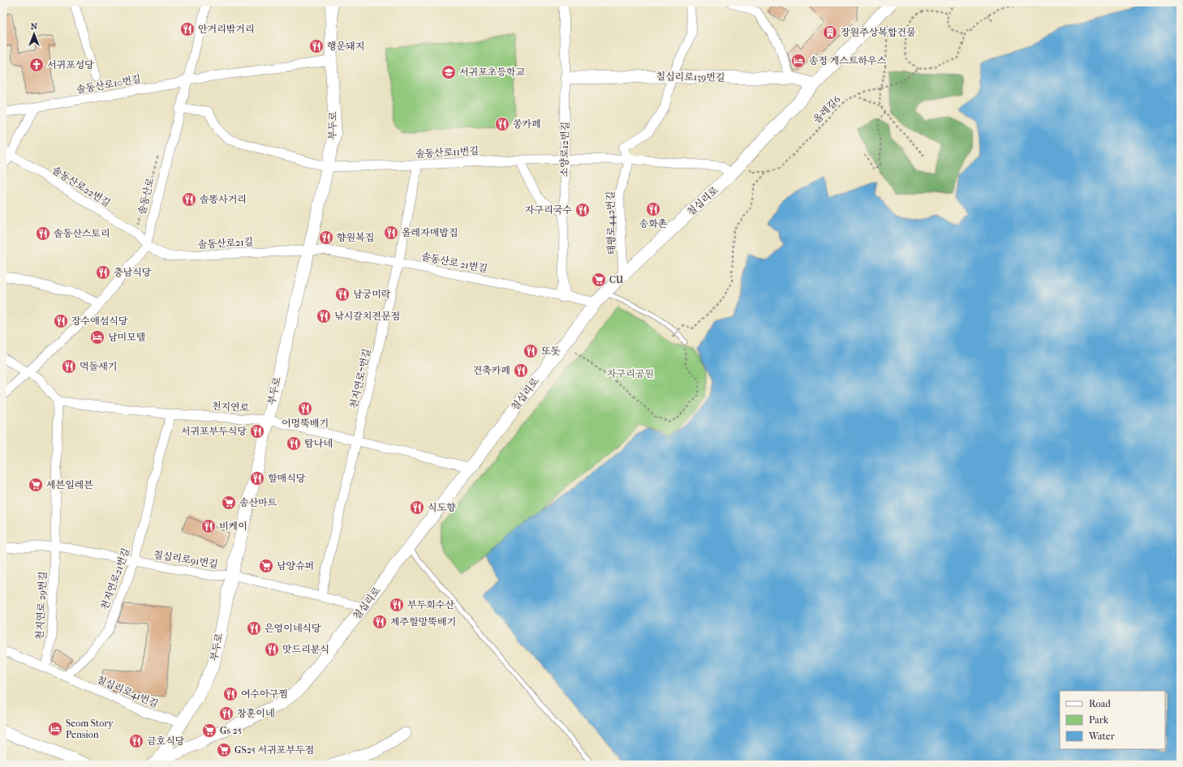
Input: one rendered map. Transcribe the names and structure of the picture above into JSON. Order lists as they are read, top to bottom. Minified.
{"streets":{"street":["칠십리로139번길","솔동산로10번길","부두로","소양로12번길","솔동산로11번길","솔동산로22번길","솔동산로","칠십리로","태평로442번길","솔동산로21길","솔동산로 21번길","천지연로7번길","천지연로","칠십리로91번길","천지연로21번길","천지연로 29번길","칠십리로41번길"],"path":["올레길6"]},"crossings":[["칠십리로139번길","소양로12번길"],["칠십리로139번길","칠십리로"],["칠십리로139번길","태평로442번길"],["솔동산로10번길","솔동산로"],["올레길6","칠십리로"],["부두로","솔동산로11번길"],["부두로","칠십리로"],["부두로","솔동산로21길"],["부두로","솔동산로 21번길"],["부두로","천지연로"],["부두로","칠십리로91번길"],["부두로","칠십리로41번길"],["소양로12번길","솔동산로11번길"],["소양로12번길","솔동산로 21번길"],["솔동산로11번길","솔동산로"],["솔동산로11번길","칠십리로"],["솔동산로11번길","태평로442번길"],["솔동산로11번길","천지연로7번길"],["솔동산로22번길","솔동산로"],["솔동산로22번길","솔동산로21길"],["솔동산로","솔동산로21길"],["칠십리로","태평로442번길"],["칠십리로","솔동산로 21번길"],["칠십리로","천지연로"],["칠십리로","칠십리로91번길"],["솔동산로21길","솔동산로 21번길"],["솔동산로 21번길","천지연로7번길"],["천지연로7번길","천지연로"],["천지연로7번길","칠십리로91번길"],["천지연로","천지연로21번길"],["천지연로","천지연로 29번길"],["칠십리로91번길","천지연로21번길"],["칠십리로91번길","천지연로 29번길"],["천지연로21번길","칠십리로41번길"]],"parks":["자구리공원"],"places":{"restaurant":["안거리밖거리","행운돼지","쏭카페","솔똥사거리","송화촌","자구리국수","올레자매밥집","솔동산스토리","향원복집","충남식당","남궁미락","낚시갈치전문점","장수애섬식당","또돗","먹돌새기","건축카페","어멍뚝배기","서귀포부두식당","탐나네","할매식당","식도향","비케이","부두회수산","제주할망뚝배기","은영이네식당","맛드리분식","여수아구찜","창훈이네","금호식당"],"building":["장원주상복합건물"],"hotel":["송정 게스트하우스","남미모텔","Seom Story Pension"],"church":["서귀포성당"],"school or university":["서귀포초등학교"],"supermarket":["CU","세븐일레븐","송산마트","남양슈퍼","Gs 25","GS25 서귀포부두점"]},"legend":["Road","Park","Water"],"north":"top"}
